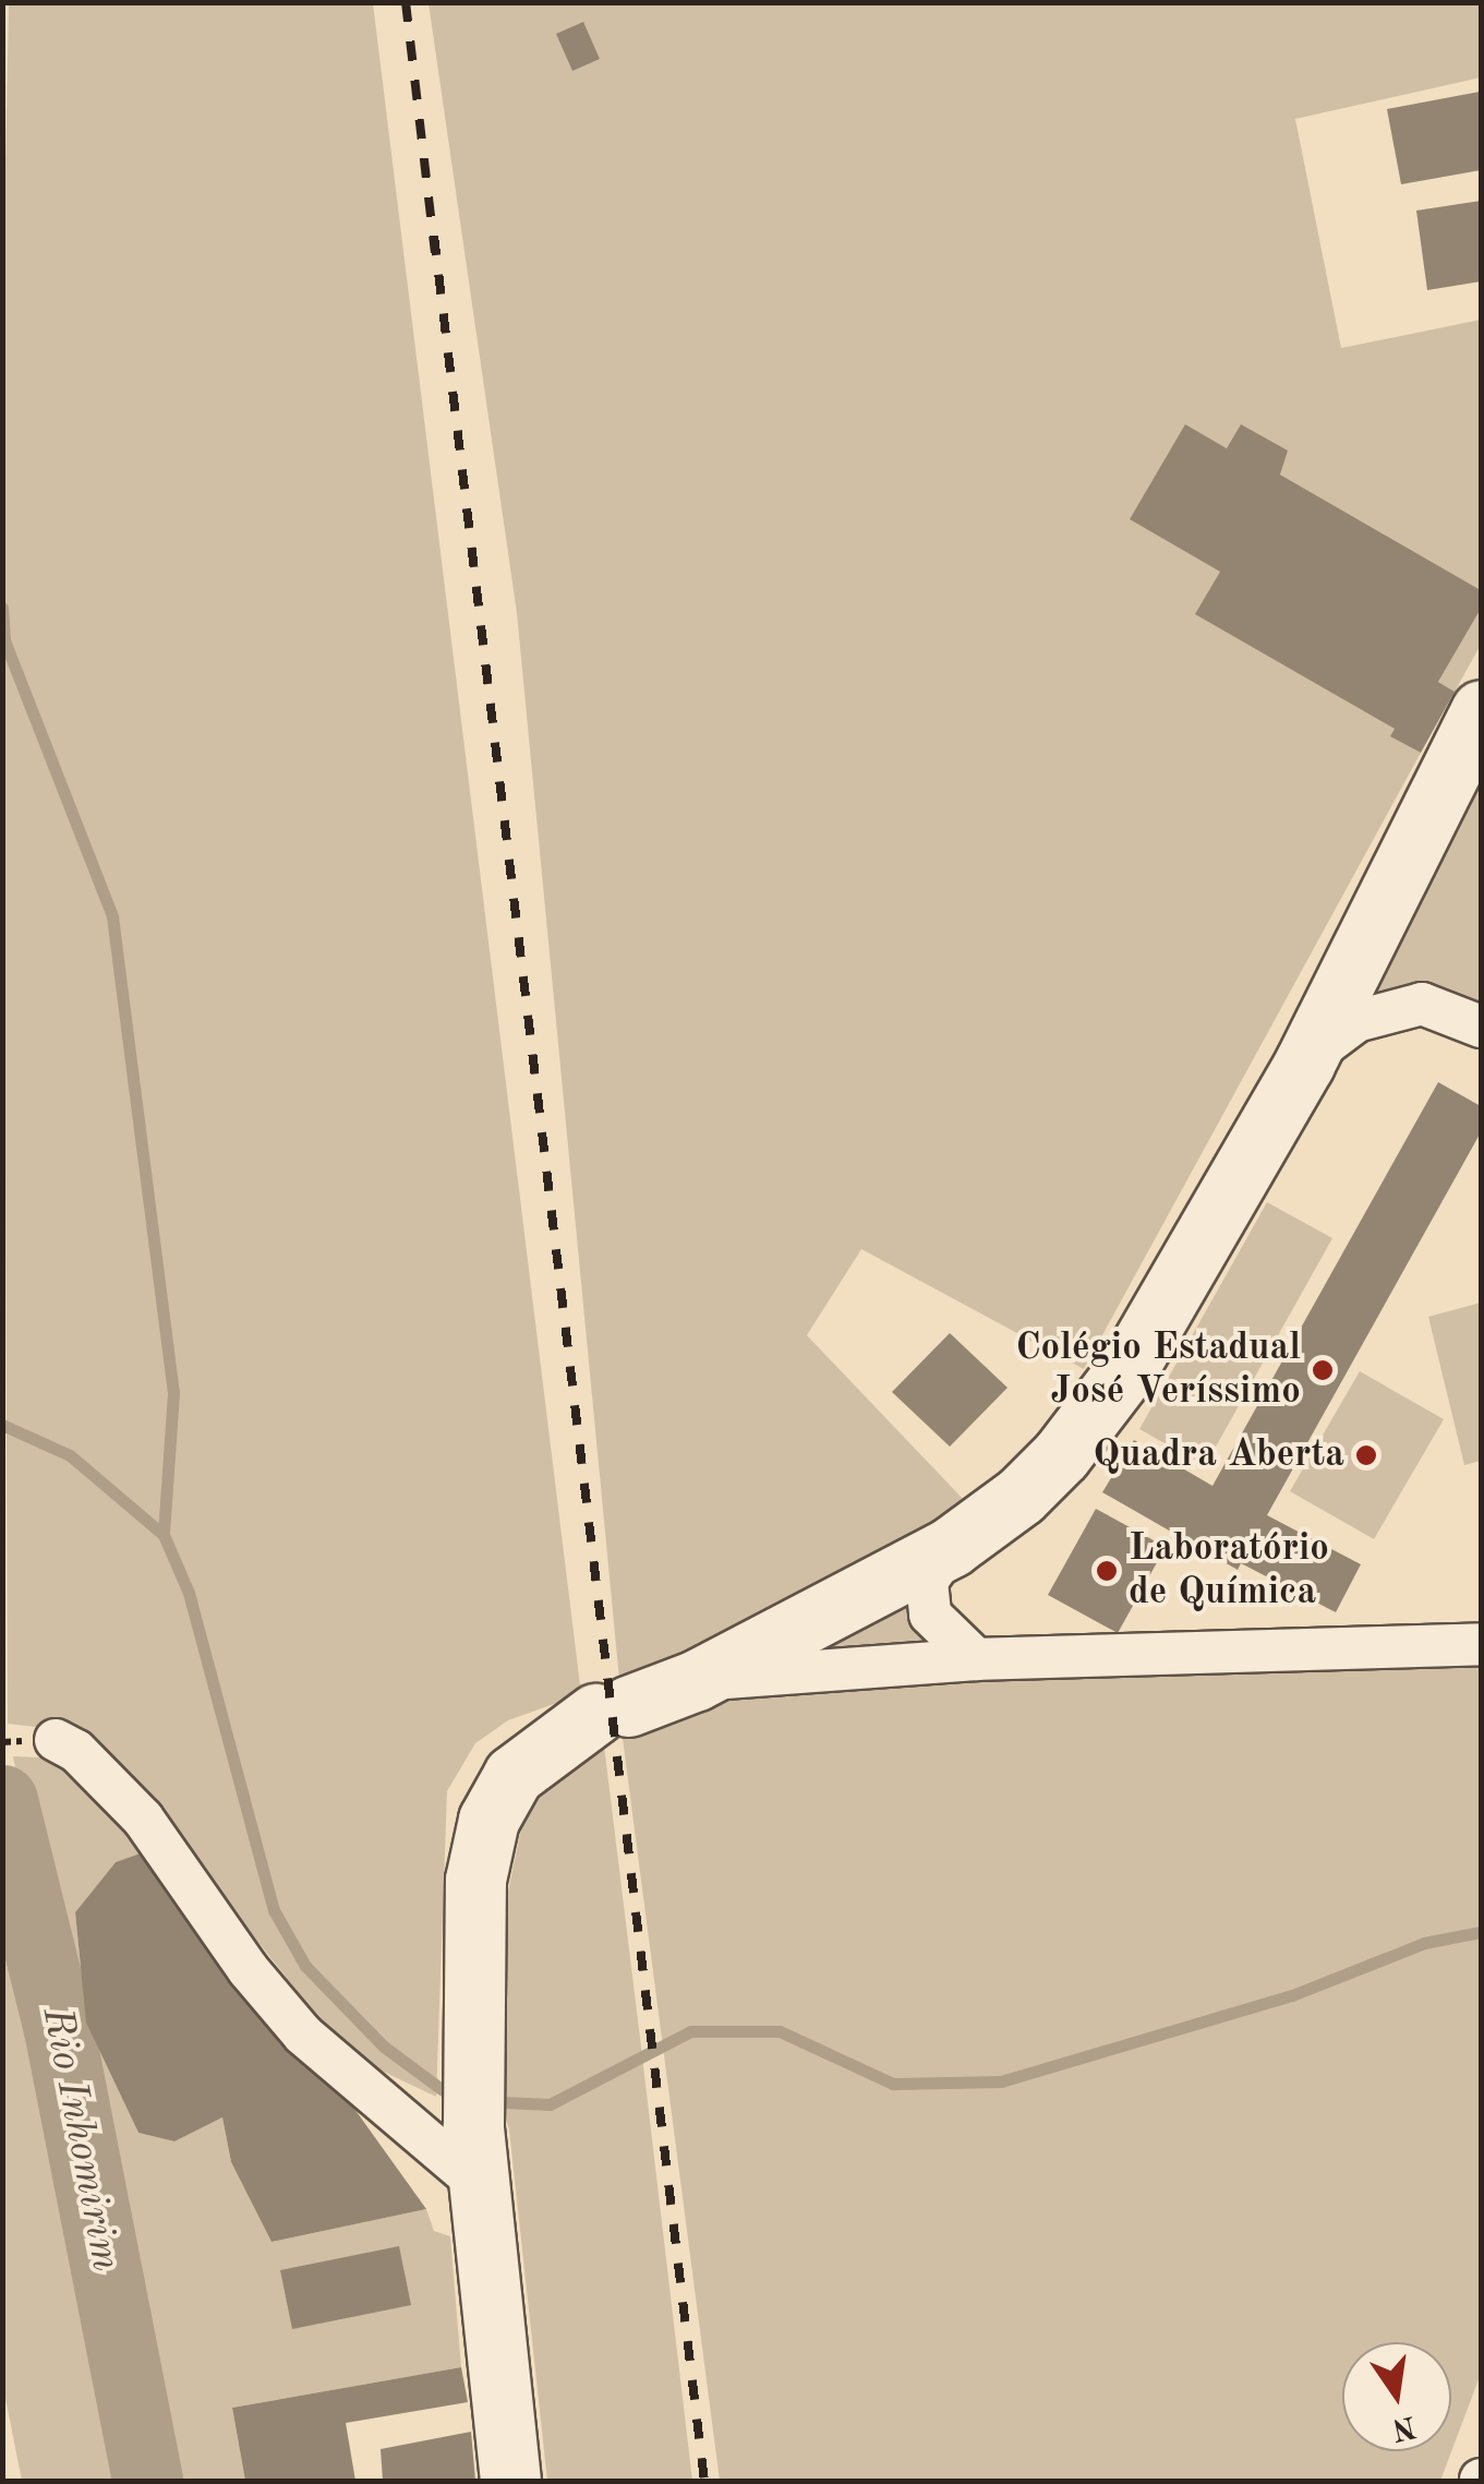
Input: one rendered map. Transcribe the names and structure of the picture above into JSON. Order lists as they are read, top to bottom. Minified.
{"water":["Rio Inhomirim"],"places":["Colégio Estadual José Veríssimo","Quadra Aberta","Laboratório de Química"],"north":"bottom"}
